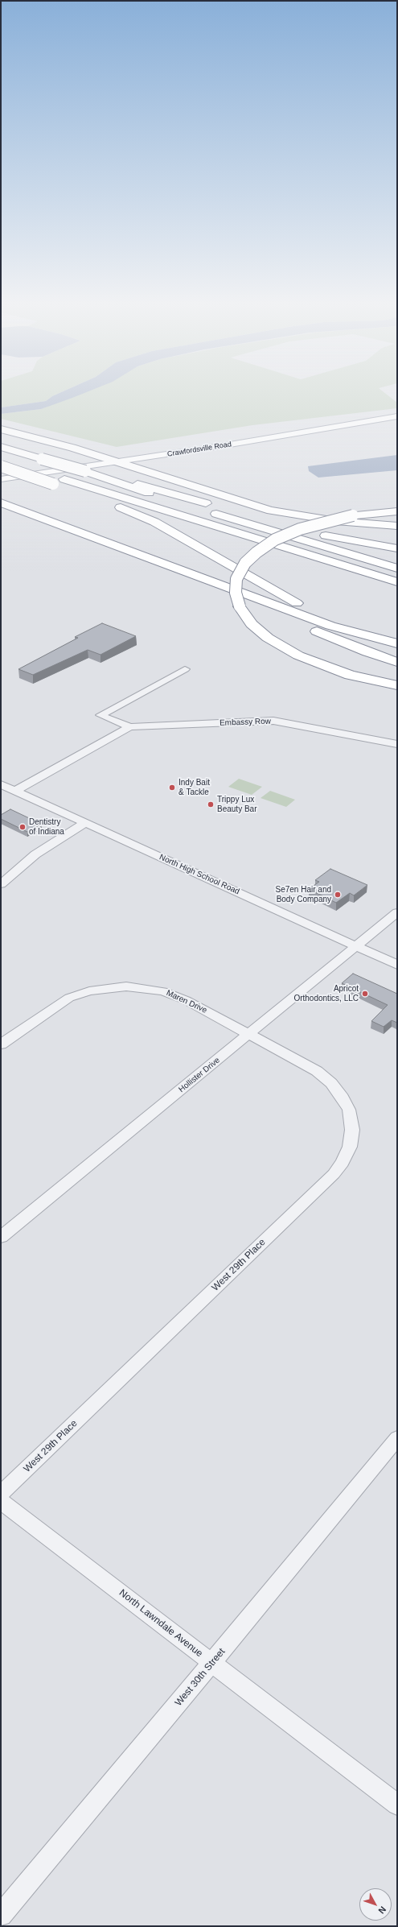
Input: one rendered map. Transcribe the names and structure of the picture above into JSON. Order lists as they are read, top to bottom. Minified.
{"streets":{"main road":["Crawfordsville Road"],"street":["Embassy Row","North High School Road","Maren Drive","Hollister Drive","West 29th Place","North Lawndale Avenue","West 30th Street"]},"crossings":[["Embassy Row","North High School Road"],["North High School Road","Hollister Drive"],["Maren Drive","Hollister Drive"],["Maren Drive","West 29th Place"],["Hollister Drive","West 29th Place"],["North Lawndale Avenue","West 30th Street"]],"places":["Indy Bait & Tackle","Trippy Lux Beauty Bar","Dentistry of Indiana","Se7en Hair and Body Company","Apricot Orthodontics, LLC"],"north":"bottom right"}
